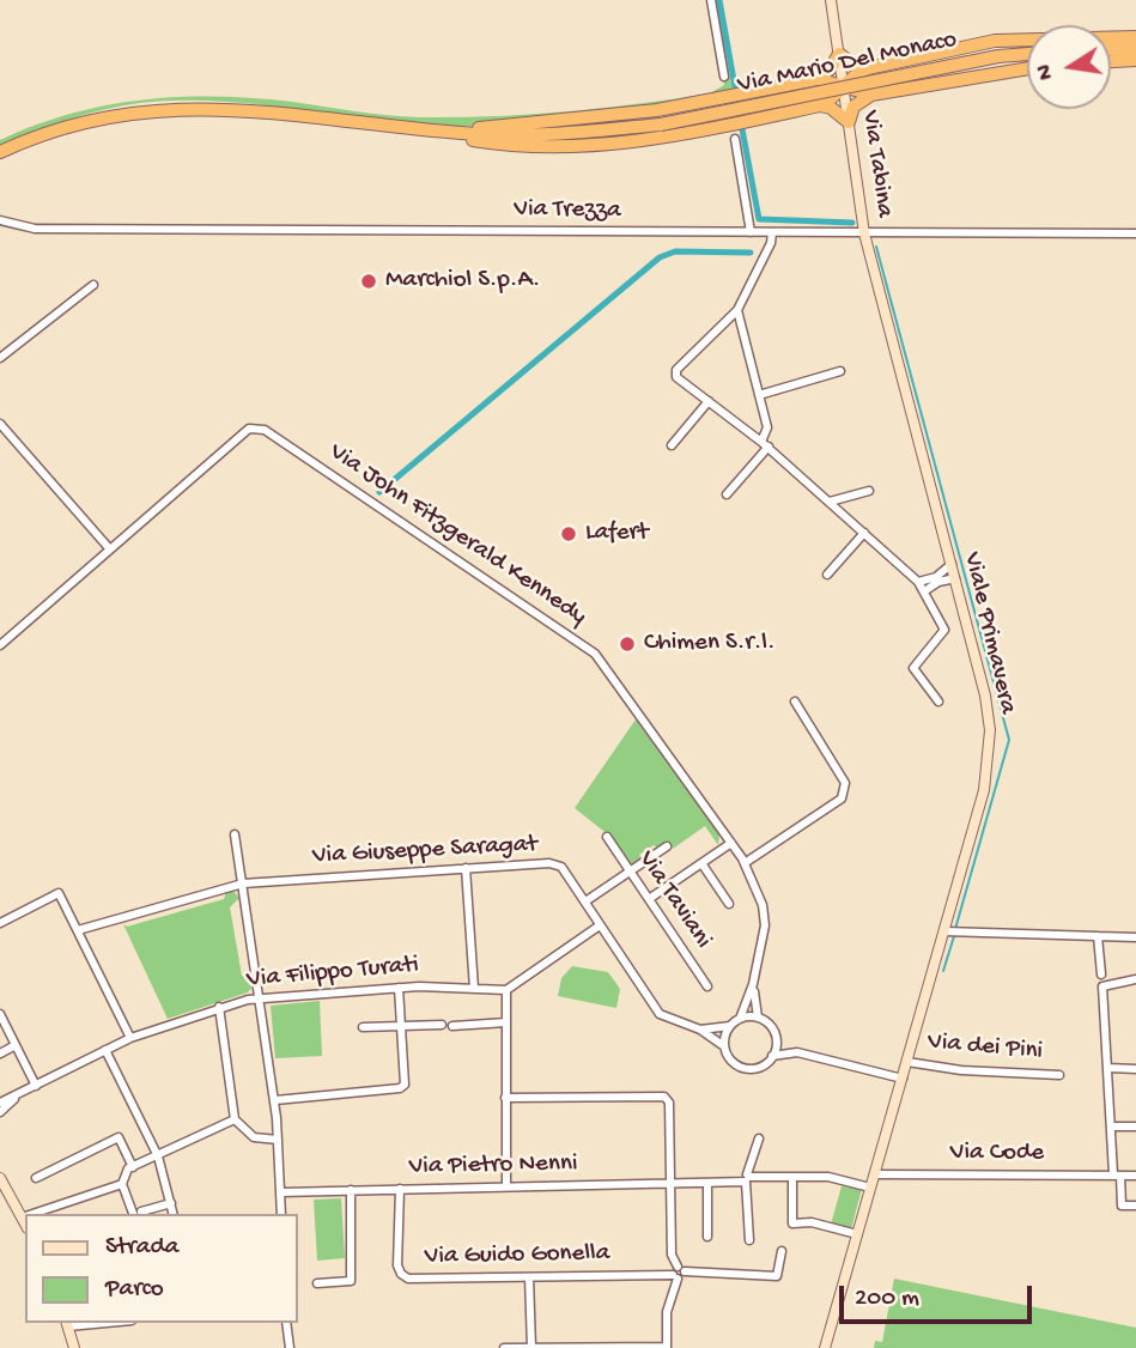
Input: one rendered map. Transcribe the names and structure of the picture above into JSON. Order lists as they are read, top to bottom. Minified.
{"streets":{"highway":["Via Mario Del Monaco"],"main road":["Via Tabina","Viale Primavera"],"street":["Via Trezza","Via John Fitzgerald Kennedy","Via Giuseppe Saragat","Via Taviani","Via Filippo Turati","Via dei Pini","Via Code","Via Pietro Nenni","Via Guido Gonella"]},"crossings":[["Via Tabina","Via Trezza"],["Via Tabina","Viale Primavera"],["Via Trezza","Viale Primavera"],["Via John Fitzgerald Kennedy","Via Giuseppe Saragat"],["Viale Primavera","Via dei Pini"],["Viale Primavera","Via Code"],["Via Pietro Nenni","Via Guido Gonella"]],"places":["Marchiol S.p.A.","Lafert","Chimen S.r.l."],"legend":["Strada","Parco"],"scale_bar":"200 m","north":"left"}
